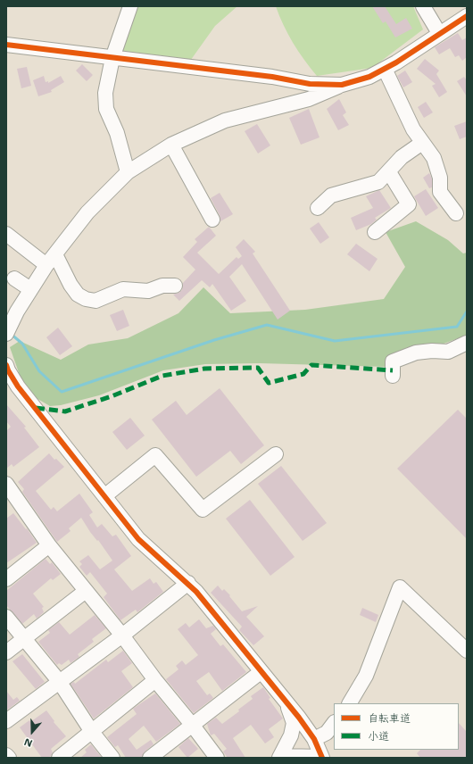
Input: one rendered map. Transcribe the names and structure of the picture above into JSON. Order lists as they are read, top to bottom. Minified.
{"legend":["自転車道","小道"],"north":"bottom"}
